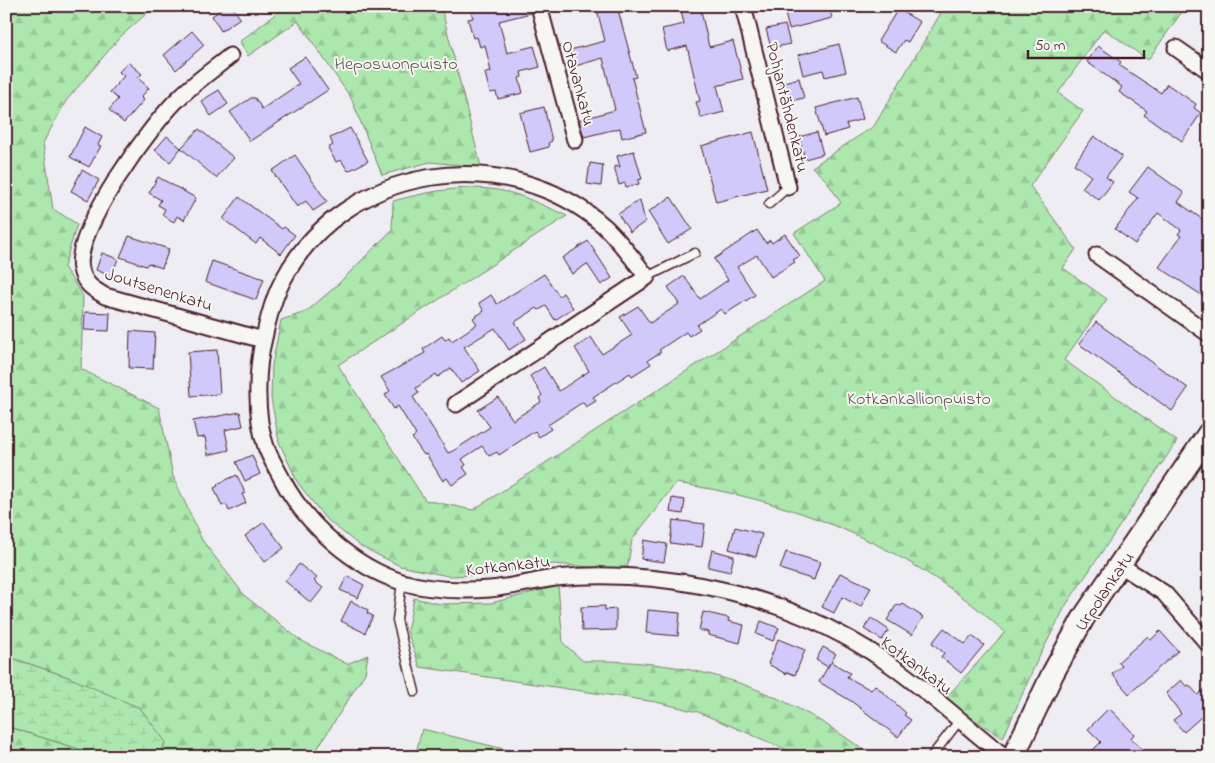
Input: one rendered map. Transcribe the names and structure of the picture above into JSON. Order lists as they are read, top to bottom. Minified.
{"streets":{"main road":["Urpolankatu"],"street":["Otavankatu","Pohjantähdenkatu","Joutsenenkatu","Kotkankatu"]},"crossings":[["Joutsenenkatu","Kotkankatu"]],"parks":["Heposuonpuisto","Kotkankallionpuisto"],"scale_bar":"50 m"}
